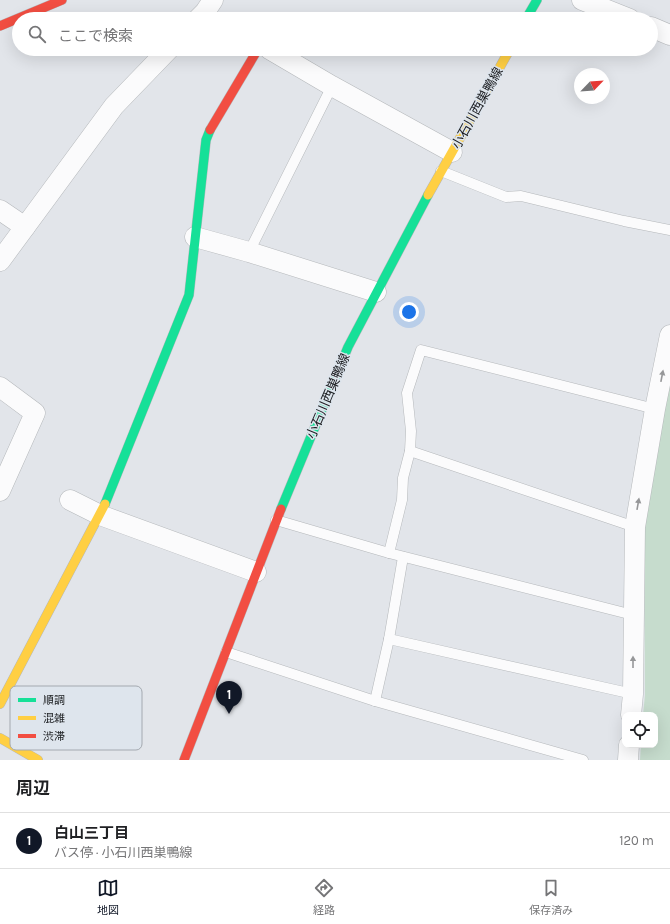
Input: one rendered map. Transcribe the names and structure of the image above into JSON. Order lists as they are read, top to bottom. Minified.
{"streets":{"street":["小石川西巣鴨線"]},"legend":["順調","混雑","渋滞"],"north":"top right","page":{"search":"ここで検索","pins":"1","heading":"周辺","list":[{"mark":"1","name":"白山三丁目","note":"バス停 · 小石川西巣鴨線","value":"120 m"}],"nav":["地図","経路","保存済み"]}}
